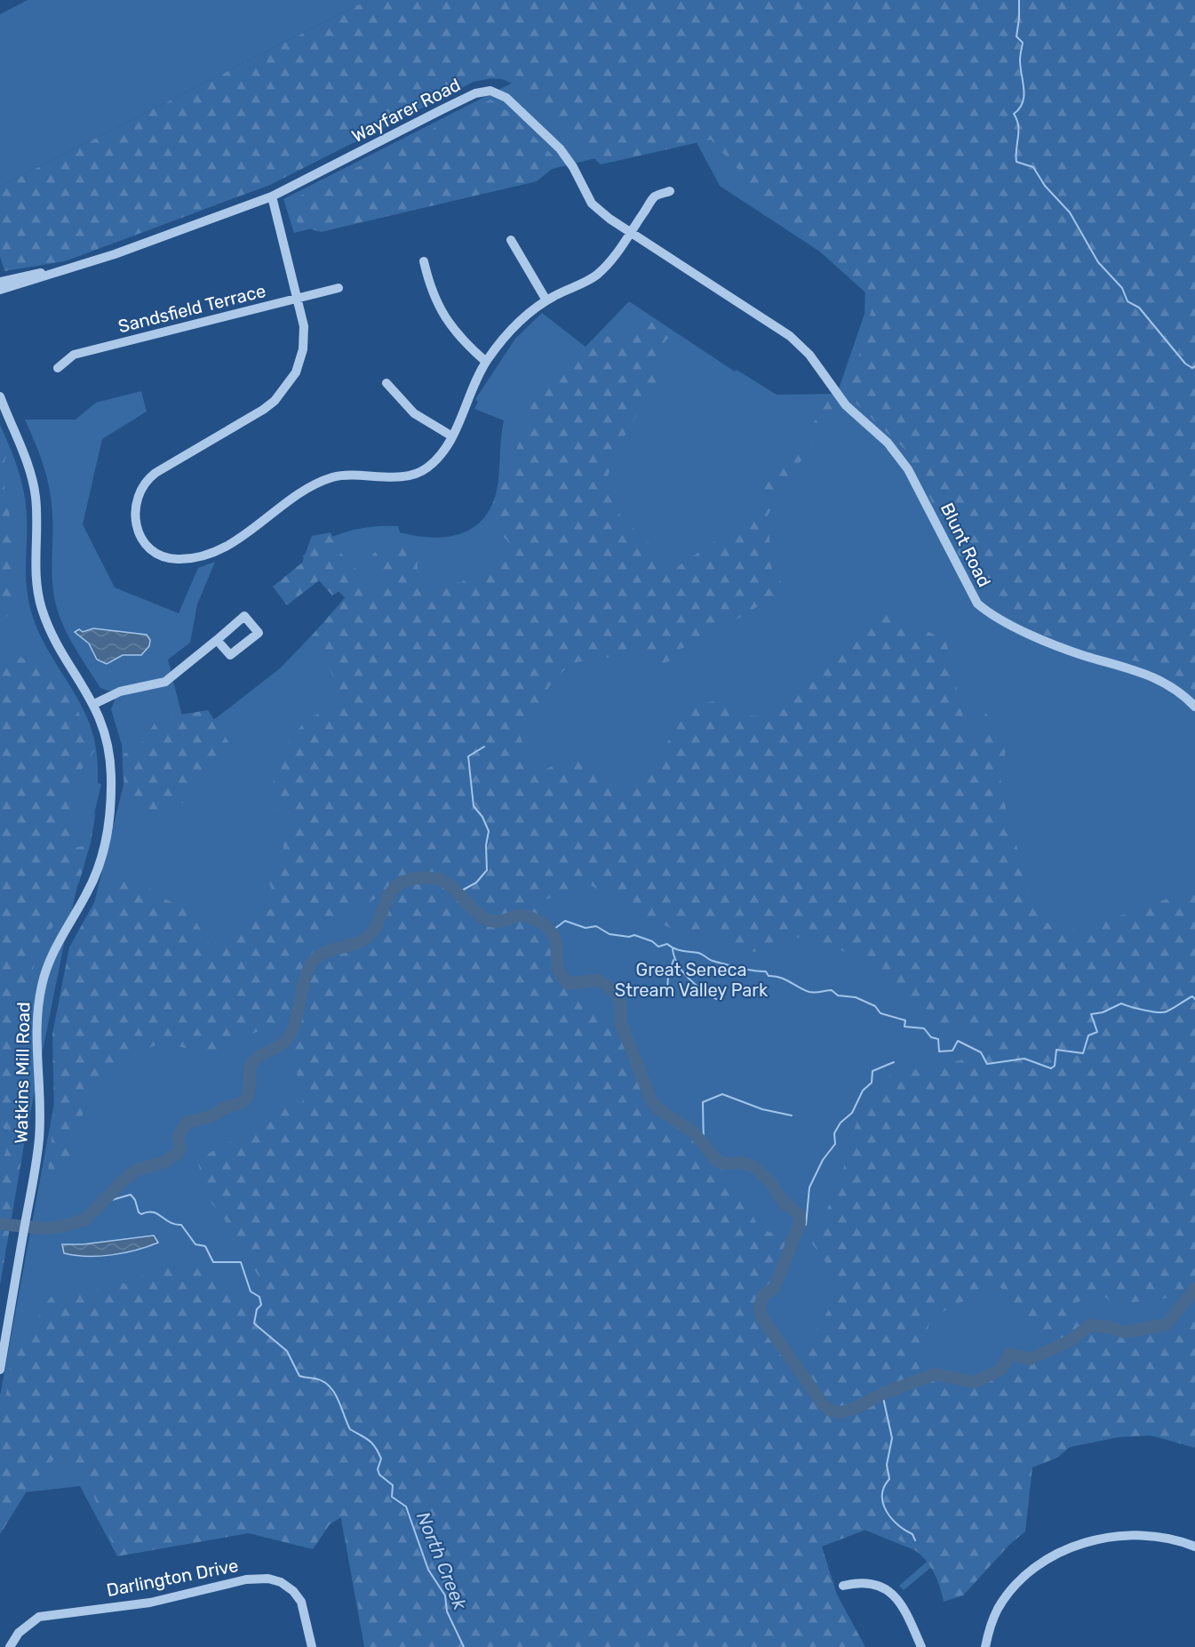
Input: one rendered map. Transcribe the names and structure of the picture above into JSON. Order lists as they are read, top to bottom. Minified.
{"streets":{"street":["Wayfarer Road","Sandsfield Terrace","Blunt Road","Watkins Mill Road","Darlington Drive"]},"crossings":[["Wayfarer Road","Blunt Road"]],"water":["North Creek"],"parks":["Great Seneca Stream Valley Park"]}
